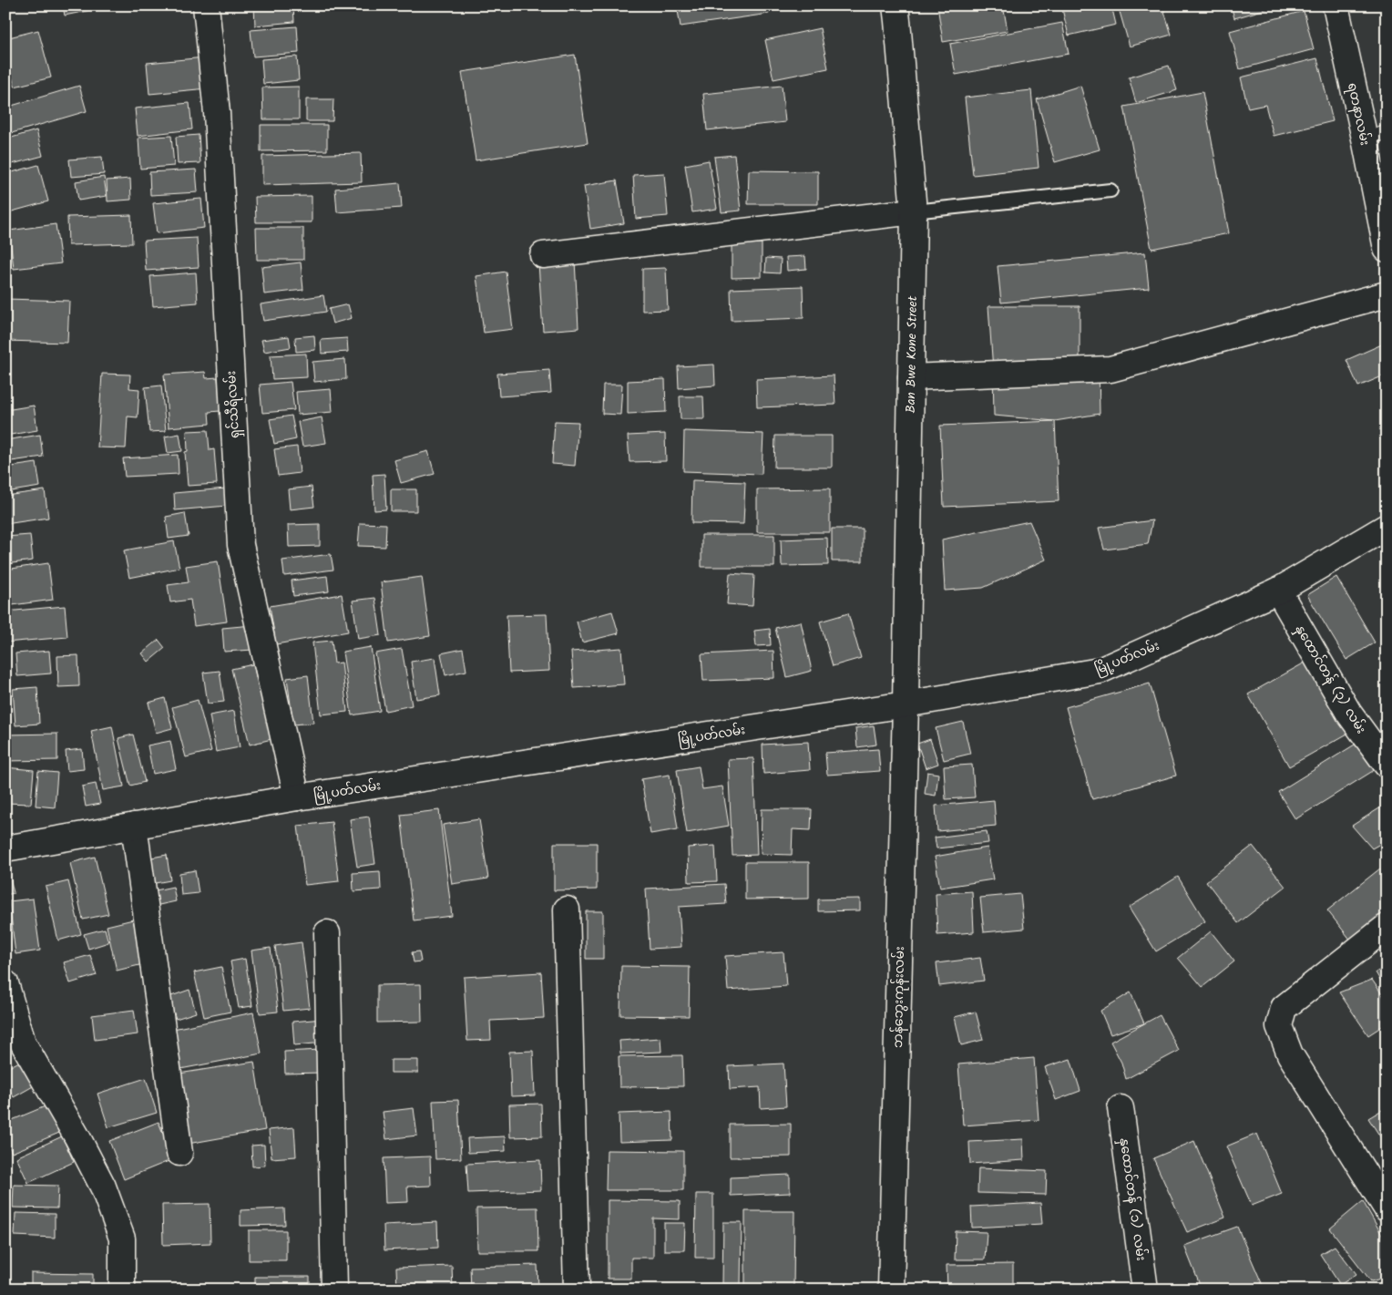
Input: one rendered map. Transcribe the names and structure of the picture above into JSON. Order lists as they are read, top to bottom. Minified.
{"streets":{"street":["ရတနာလမ်း","Ban Bwe Kone Street","ရှင်သီရိလမ်း","မြို့ပတ်လမ်း","နှထောင်တန် (၃) လမ်း","ဘန်ဘွေးကုန်းလမ်း","နှထောင်တန် (၁) လမ်း"]},"crossings":[["Ban Bwe Kone Street","မြို့ပတ်လမ်း"],["Ban Bwe Kone Street","ဘန်ဘွေးကုန်းလမ်း"],["ရှင်သီရိလမ်း","မြို့ပတ်လမ်း"],["မြို့ပတ်လမ်း","နှထောင်တန် (၃) လမ်း"],["မြို့ပတ်လမ်း","ဘန်ဘွေးကုန်းလမ်း"]]}
